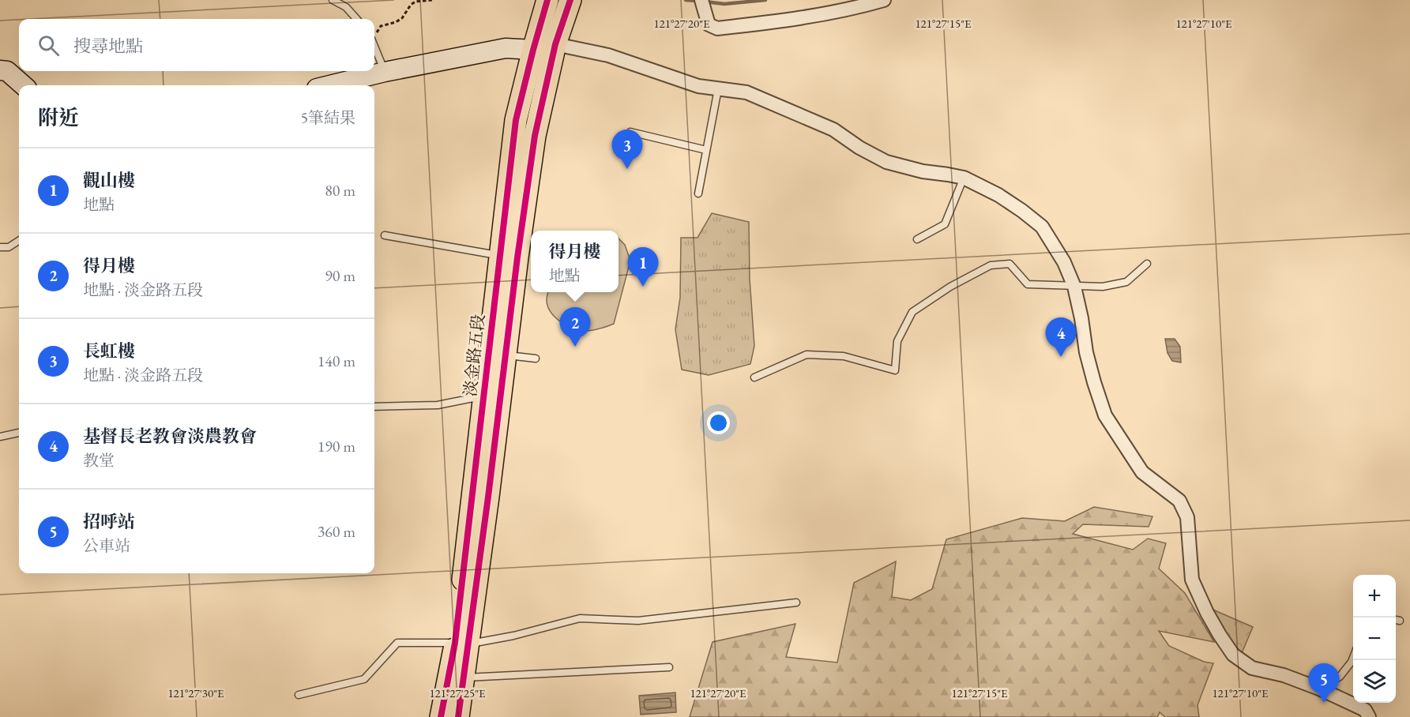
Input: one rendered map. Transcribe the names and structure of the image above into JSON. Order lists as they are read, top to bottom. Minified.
{"streets":{"main road":["淡金路五段"]},"page":{"search":"搜尋地點","heading":["附近","5筆結果"],"pins":["3","1","2","4","5"],"list":[{"mark":"1","name":"觀山樓","note":"地點","value":"80 m"},{"mark":"2","name":"得月樓","note":"地點 · 淡金路五段","value":"90 m"},{"mark":"3","name":"長虹樓","note":"地點 · 淡金路五段","value":"140 m"},{"mark":"4","name":"基督長老教會淡農教會","note":"教堂","value":"190 m"},{"mark":"5","name":"招呼站","note":"公車站","value":"360 m"}],"popup":["得月樓","地點"],"map_buttons":["+","−"]},"coordinates":["121°27'20\"E","121°27'15\"E","121°27'10\"E","121°27'30\"E","121°27'25\"E"]}
